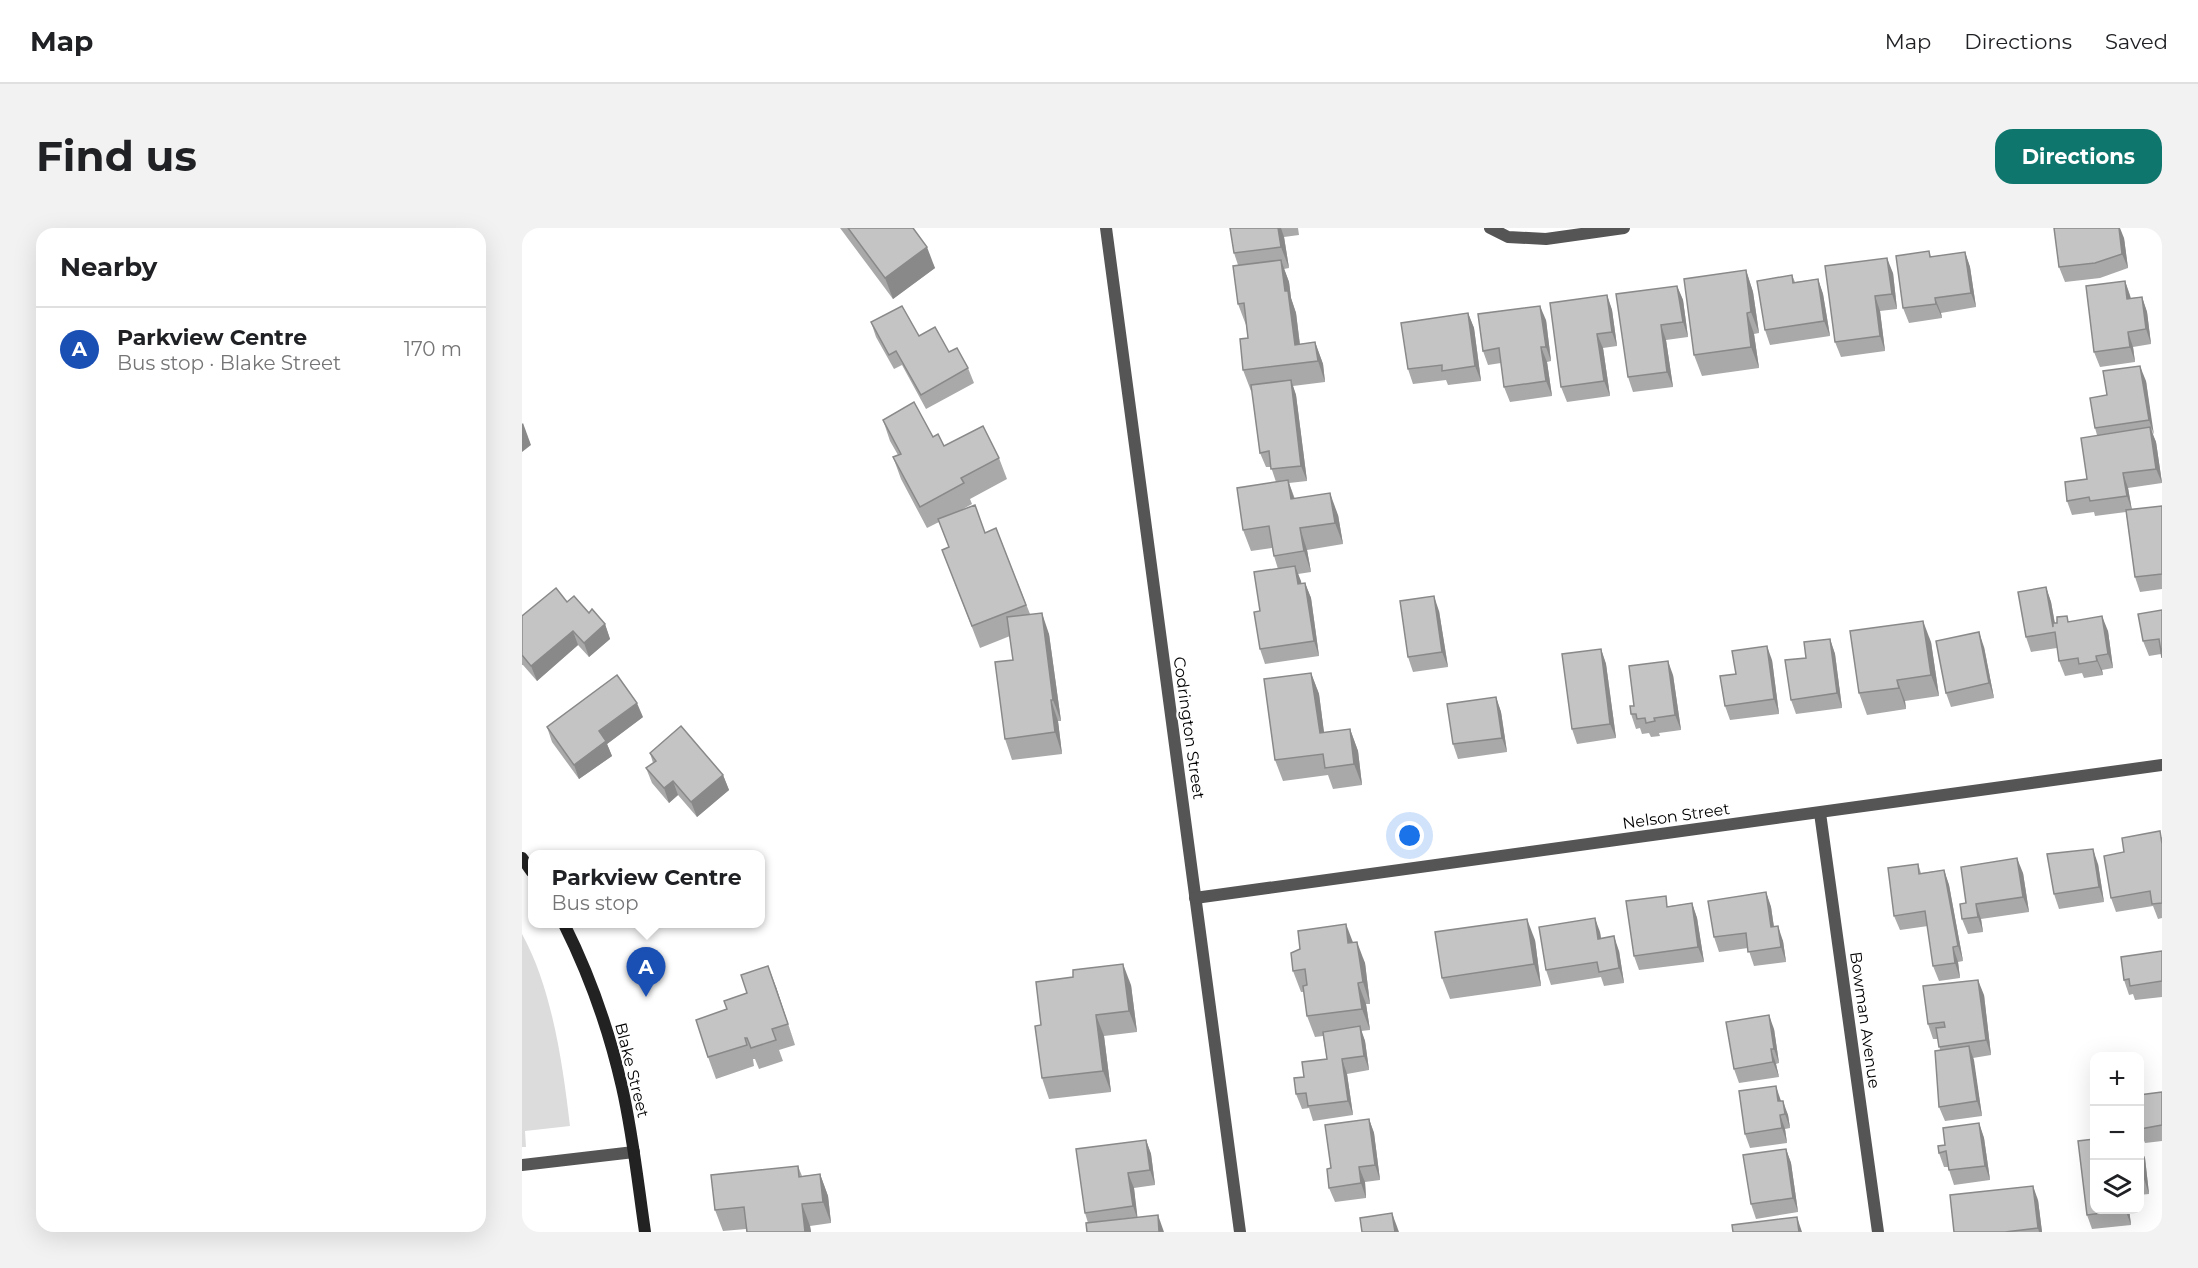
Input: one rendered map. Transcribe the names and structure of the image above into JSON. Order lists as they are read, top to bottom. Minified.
{"streets":{"main road":["Blake Street"],"street":["Codrington Street","Nelson Street","Bowman Avenue"]},"crossings":[["Codrington Street","Nelson Street"],["Nelson Street","Bowman Avenue"]],"page":{"header":"Map","nav":["Map","Directions","Saved"],"buttons":"Directions","title":"Find us","heading":"Nearby","list":[{"mark":"A","name":"Parkview Centre","note":"Bus stop · Blake Street","value":"170 m"}],"popup":["Parkview Centre","Bus stop"],"pins":"A","map_buttons":["+","−"]}}
